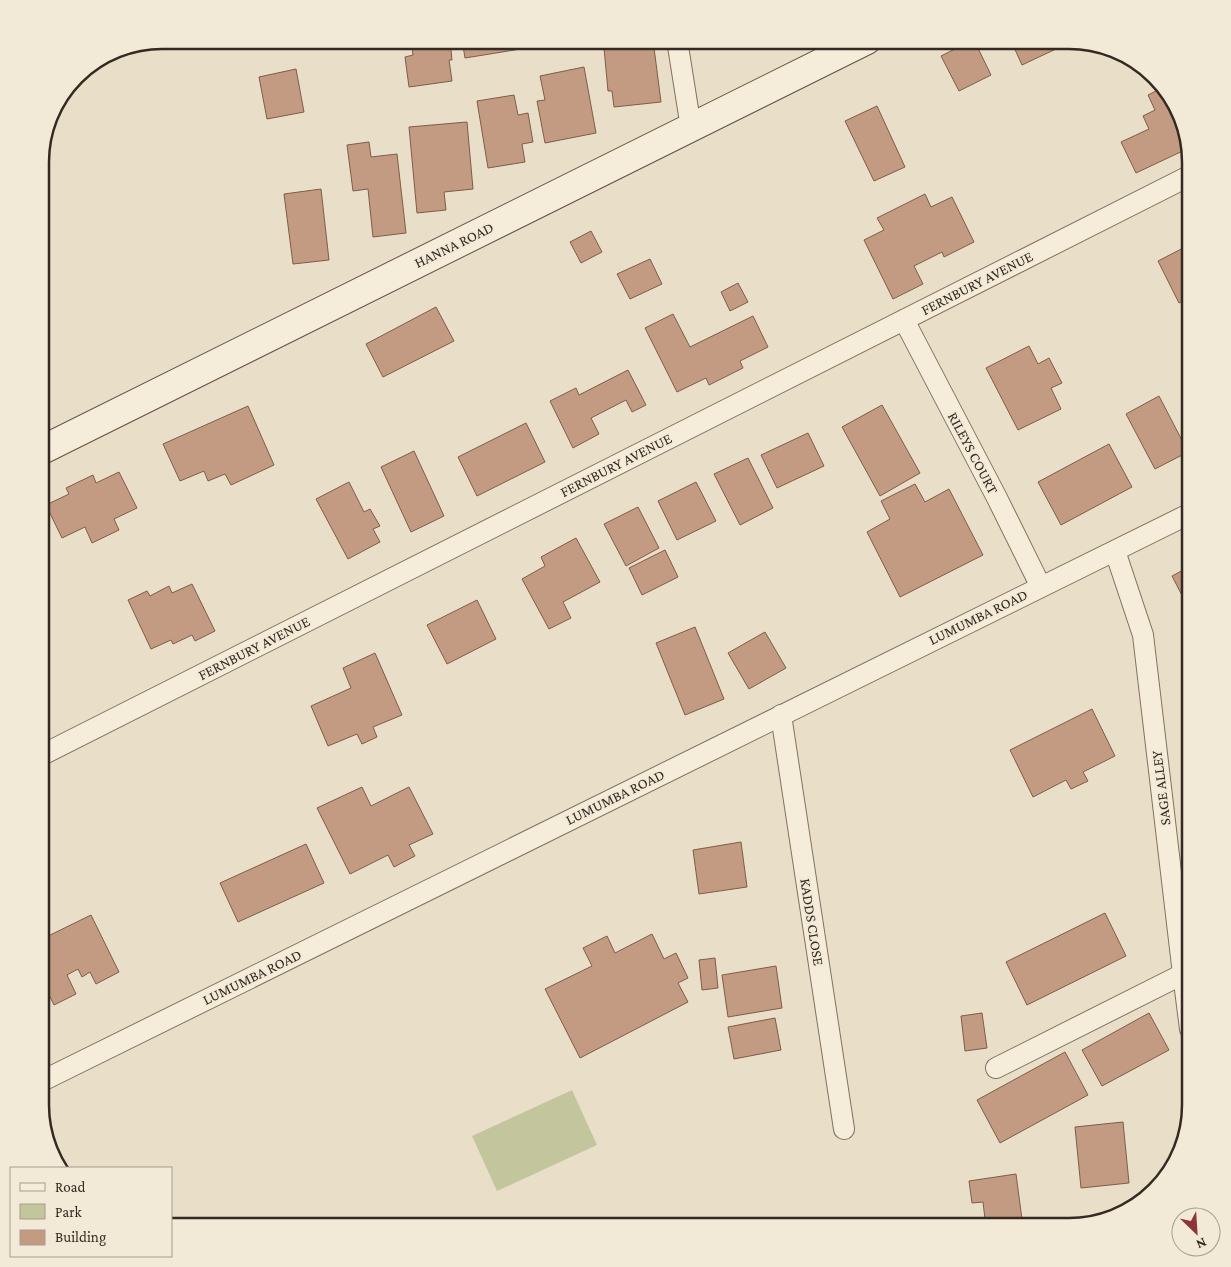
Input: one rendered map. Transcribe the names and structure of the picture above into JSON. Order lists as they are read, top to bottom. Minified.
{"streets":{"street":["HANNA ROAD","FERNBURY AVENUE","RILEYS COURT","LUMUMBA ROAD","SAGE ALLEY","KADDS CLOSE"]},"crossings":[["FERNBURY AVENUE","RILEYS COURT"],["RILEYS COURT","LUMUMBA ROAD"],["LUMUMBA ROAD","SAGE ALLEY"],["LUMUMBA ROAD","KADDS CLOSE"]],"legend":["Road","Park","Building"],"north":"bottom right"}
